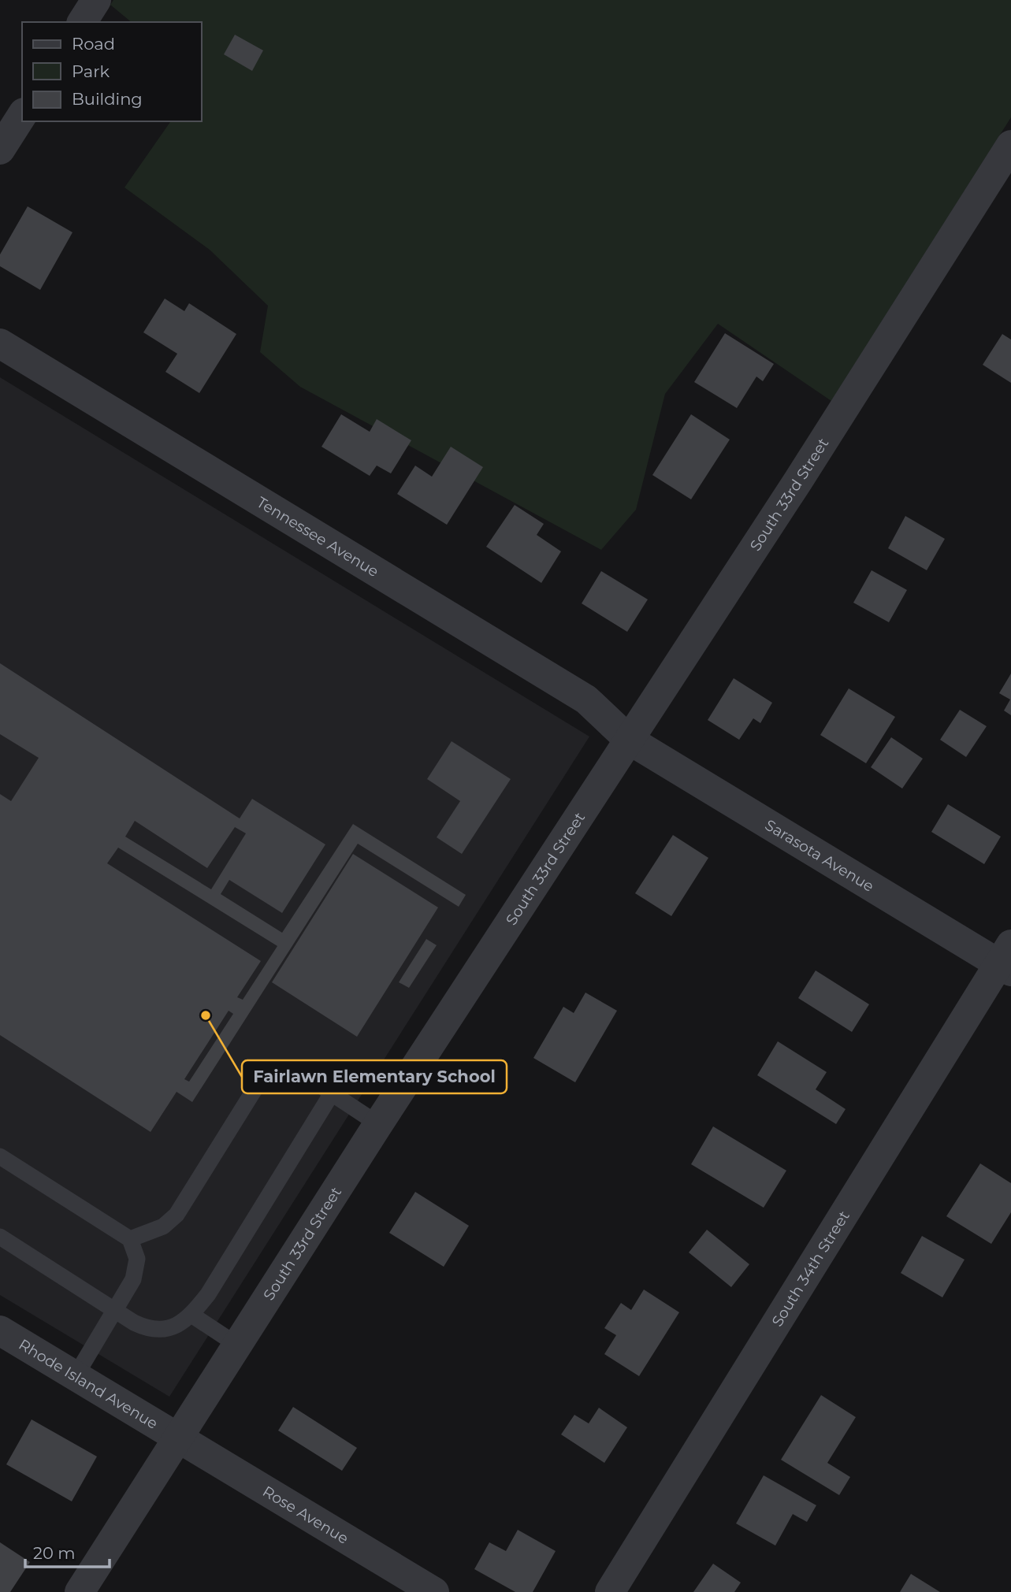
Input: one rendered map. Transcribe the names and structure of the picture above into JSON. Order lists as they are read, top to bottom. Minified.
{"streets":{"street":["South 33rd Street","Tennessee Avenue","Sarasota Avenue","South 34th Street","Rhode Island Avenue","Rose Avenue"]},"crossings":[["South 33rd Street","Tennessee Avenue"],["South 33rd Street","Sarasota Avenue"],["South 33rd Street","Rhode Island Avenue"],["South 33rd Street","Rose Avenue"],["Tennessee Avenue","Sarasota Avenue"],["Sarasota Avenue","South 34th Street"],["Rhode Island Avenue","Rose Avenue"]],"places":["Fairlawn Elementary School"],"legend":["Road","Park","Building"],"scale_bar":"20 m"}
